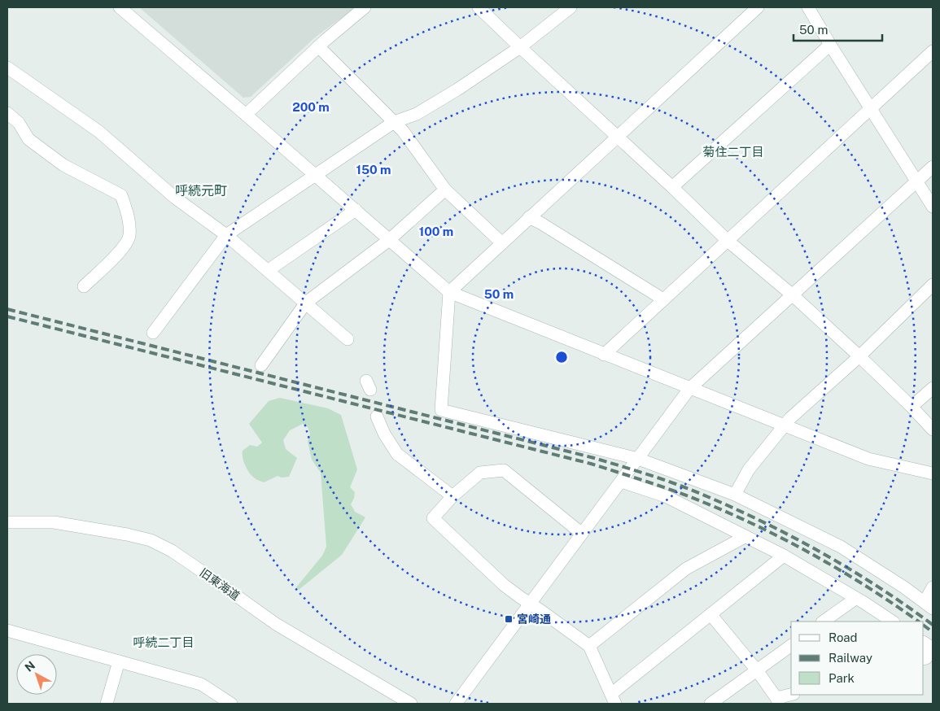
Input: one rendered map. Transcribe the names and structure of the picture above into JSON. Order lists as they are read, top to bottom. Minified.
{"streets":{"street":["旧東海道"]},"districts":["菊住二丁目","呼続元町","呼続二丁目"],"places":{"transit":["宮崎通"]},"legend":["Road","Railway","Park"],"scale_bar":"50 m","north":"top left","rings":["200 m","150 m","100 m","50 m"]}
